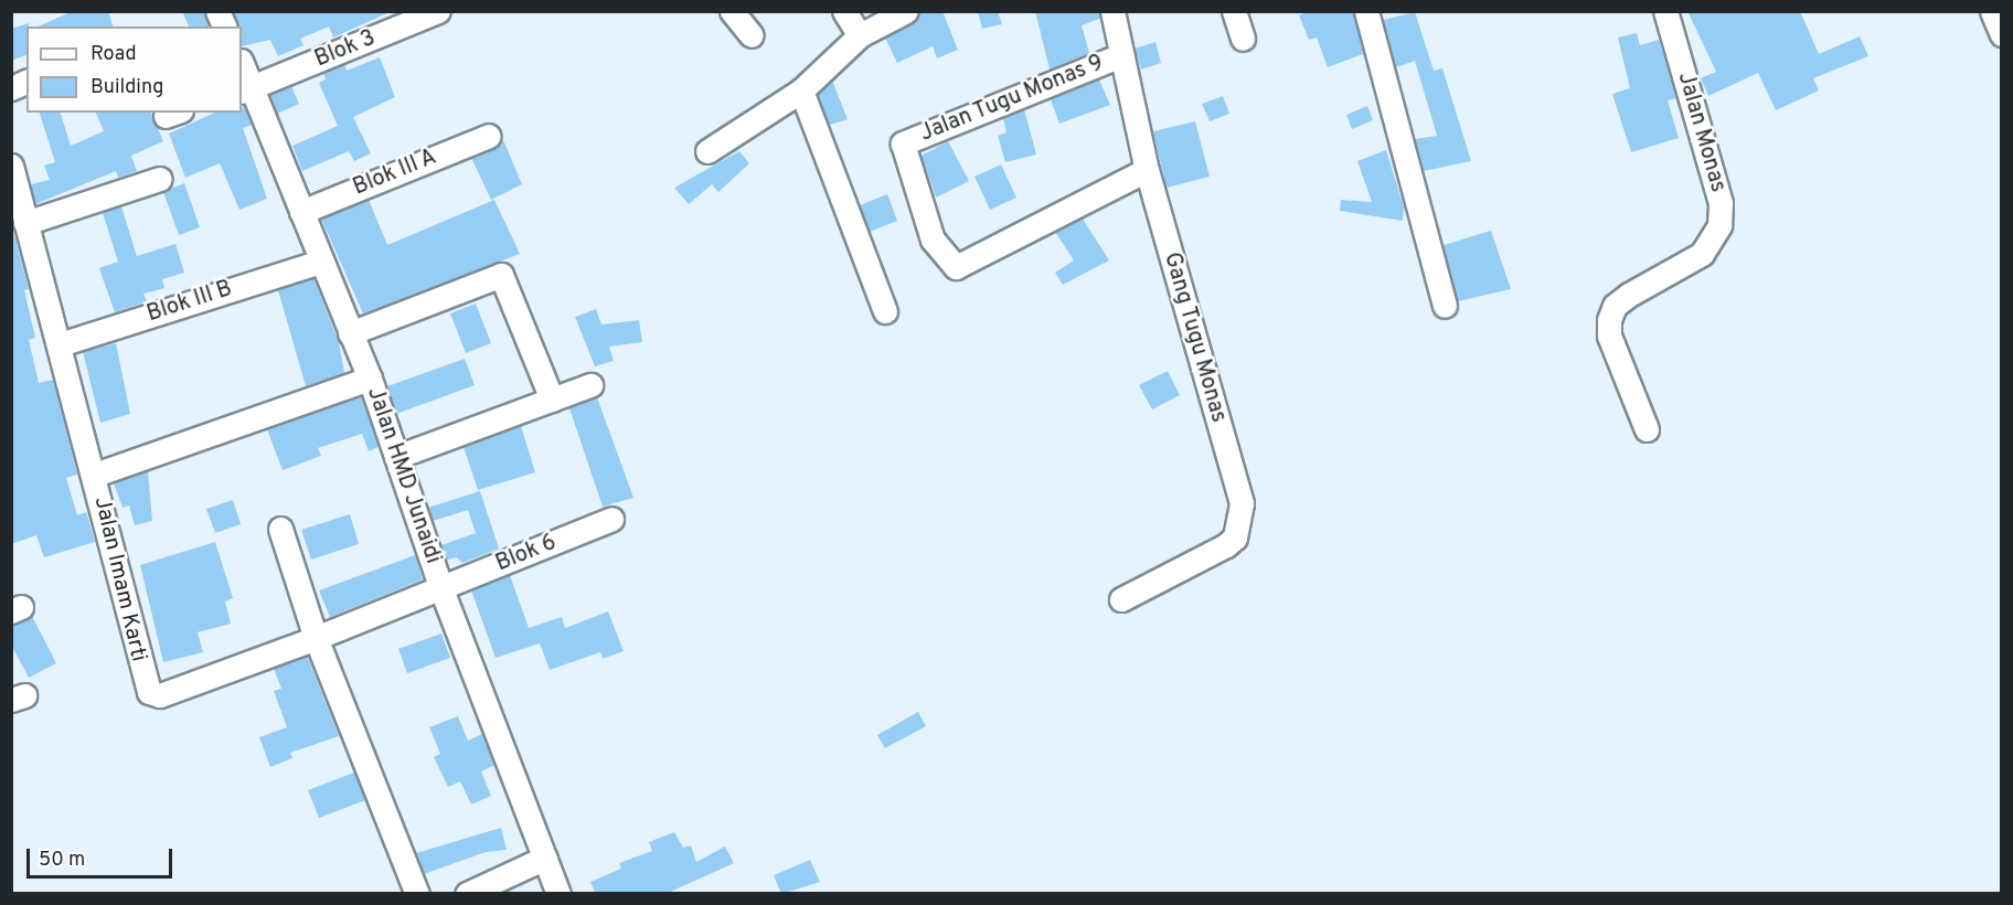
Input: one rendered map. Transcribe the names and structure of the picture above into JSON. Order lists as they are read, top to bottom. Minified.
{"streets":{"street":["Blok 3","Jalan Tugu Monas 9","Jalan Monas","Blok III A","Blok III B","Gang Tugu Monas","Jalan HMD Junaidi","Blok 6","Jalan Imam Karti"]},"crossings":[["Blok 3","Jalan HMD Junaidi"],["Jalan Tugu Monas 9","Gang Tugu Monas"],["Blok III A","Jalan HMD Junaidi"],["Blok III B","Jalan HMD Junaidi"],["Blok III B","Jalan Imam Karti"],["Jalan HMD Junaidi","Blok 6"],["Jalan HMD Junaidi","Jalan Imam Karti"],["Blok 6","Jalan Imam Karti"]],"legend":["Road","Building"],"scale_bar":"50 m"}
